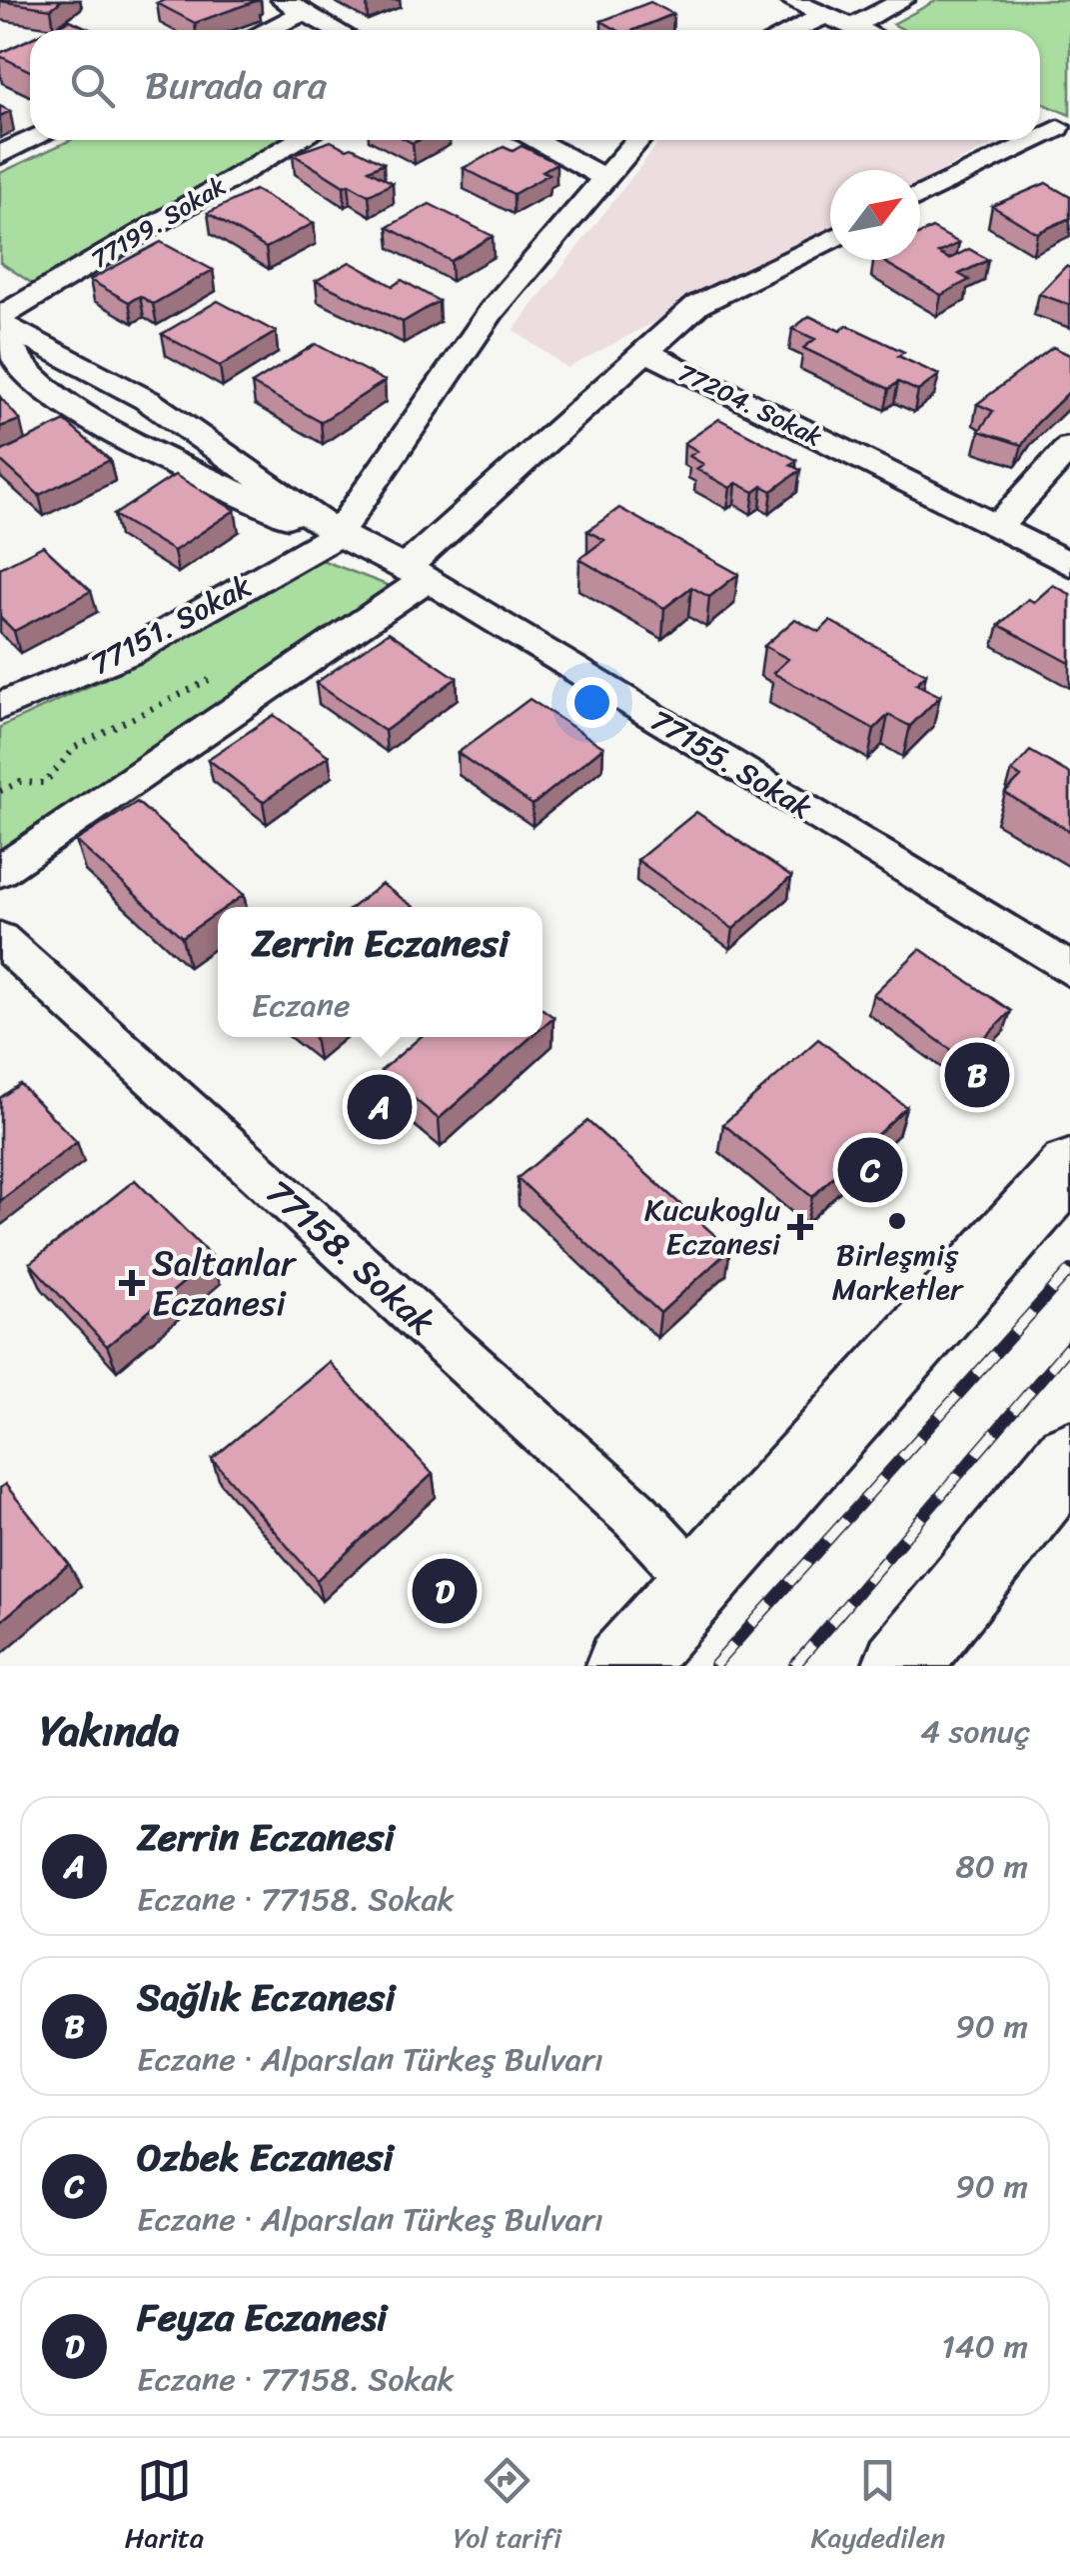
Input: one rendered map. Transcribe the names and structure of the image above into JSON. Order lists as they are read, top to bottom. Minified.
{"streets":{"street":["77199. Sokak","77204. Sokak","77151. Sokak","77155. Sokak","77158. Sokak"]},"crossings":[["77199. Sokak","77155. Sokak"],["77151. Sokak","77155. Sokak"]],"places":{"other":["Birleşmiş Marketler"],"health":["Kucukoglu Eczanesi","Saltanlar Eczanesi"]},"north":"top right","page":{"search":"Burada ara","popup":["Zerrin Eczanesi","Eczane"],"pins":["B","A","C","D"],"heading":["Yakında","4 sonuç"],"list":[{"mark":"A","name":"Zerrin Eczanesi","note":"Eczane · 77158. Sokak","value":"80 m"},{"mark":"B","name":"Sağlık Eczanesi","note":"Eczane · Alparslan Türkeş Bulvarı","value":"90 m"},{"mark":"C","name":"Ozbek Eczanesi","note":"Eczane · Alparslan Türkeş Bulvarı","value":"90 m"},{"mark":"D","name":"Feyza Eczanesi","note":"Eczane · 77158. Sokak","value":"140 m"}],"nav":["Harita","Yol tarifi","Kaydedilen"]}}
